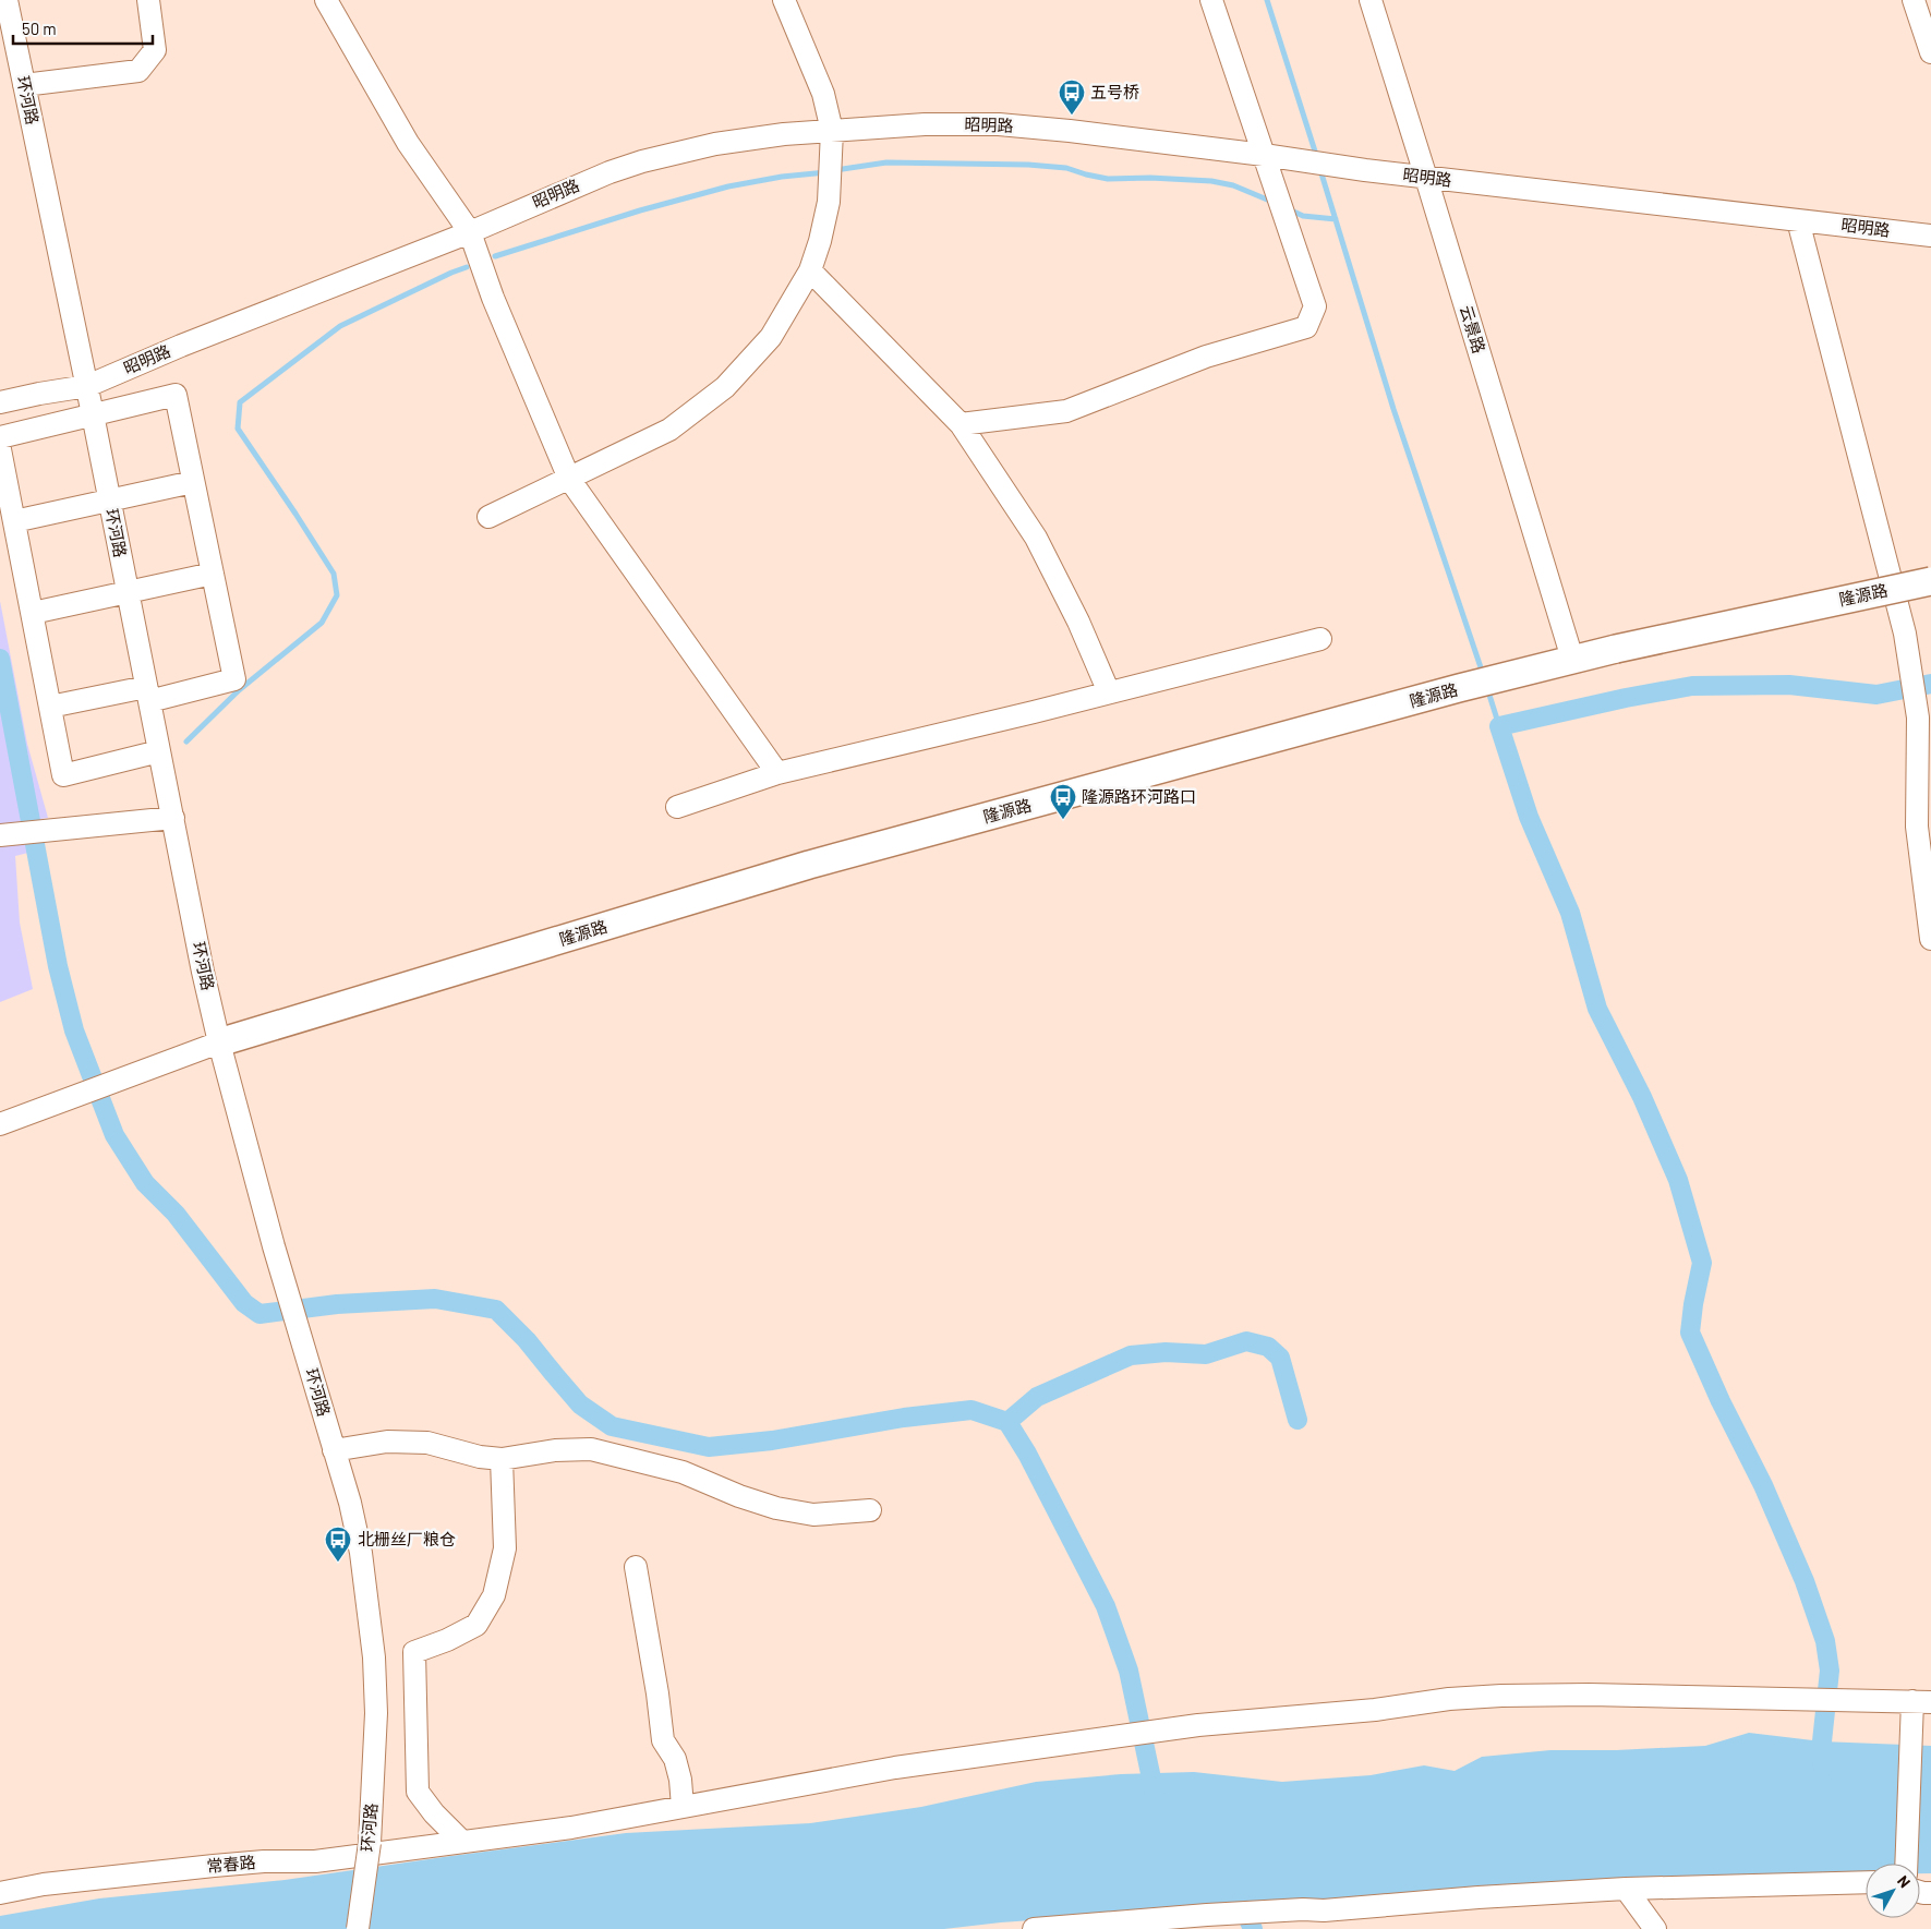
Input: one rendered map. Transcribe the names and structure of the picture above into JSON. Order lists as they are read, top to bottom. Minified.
{"streets":{"main road":["隆源路"],"street":["环河路","昭明路","云景路","常春路"]},"crossings":[["环河路","昭明路"],["环河路","隆源路"],["昭明路","云景路"],["云景路","隆源路"]],"places":{"bus stop":["五号桥","隆源路环河路口","北栅丝厂粮仓"]},"scale_bar":"50 m","north":"top right"}
